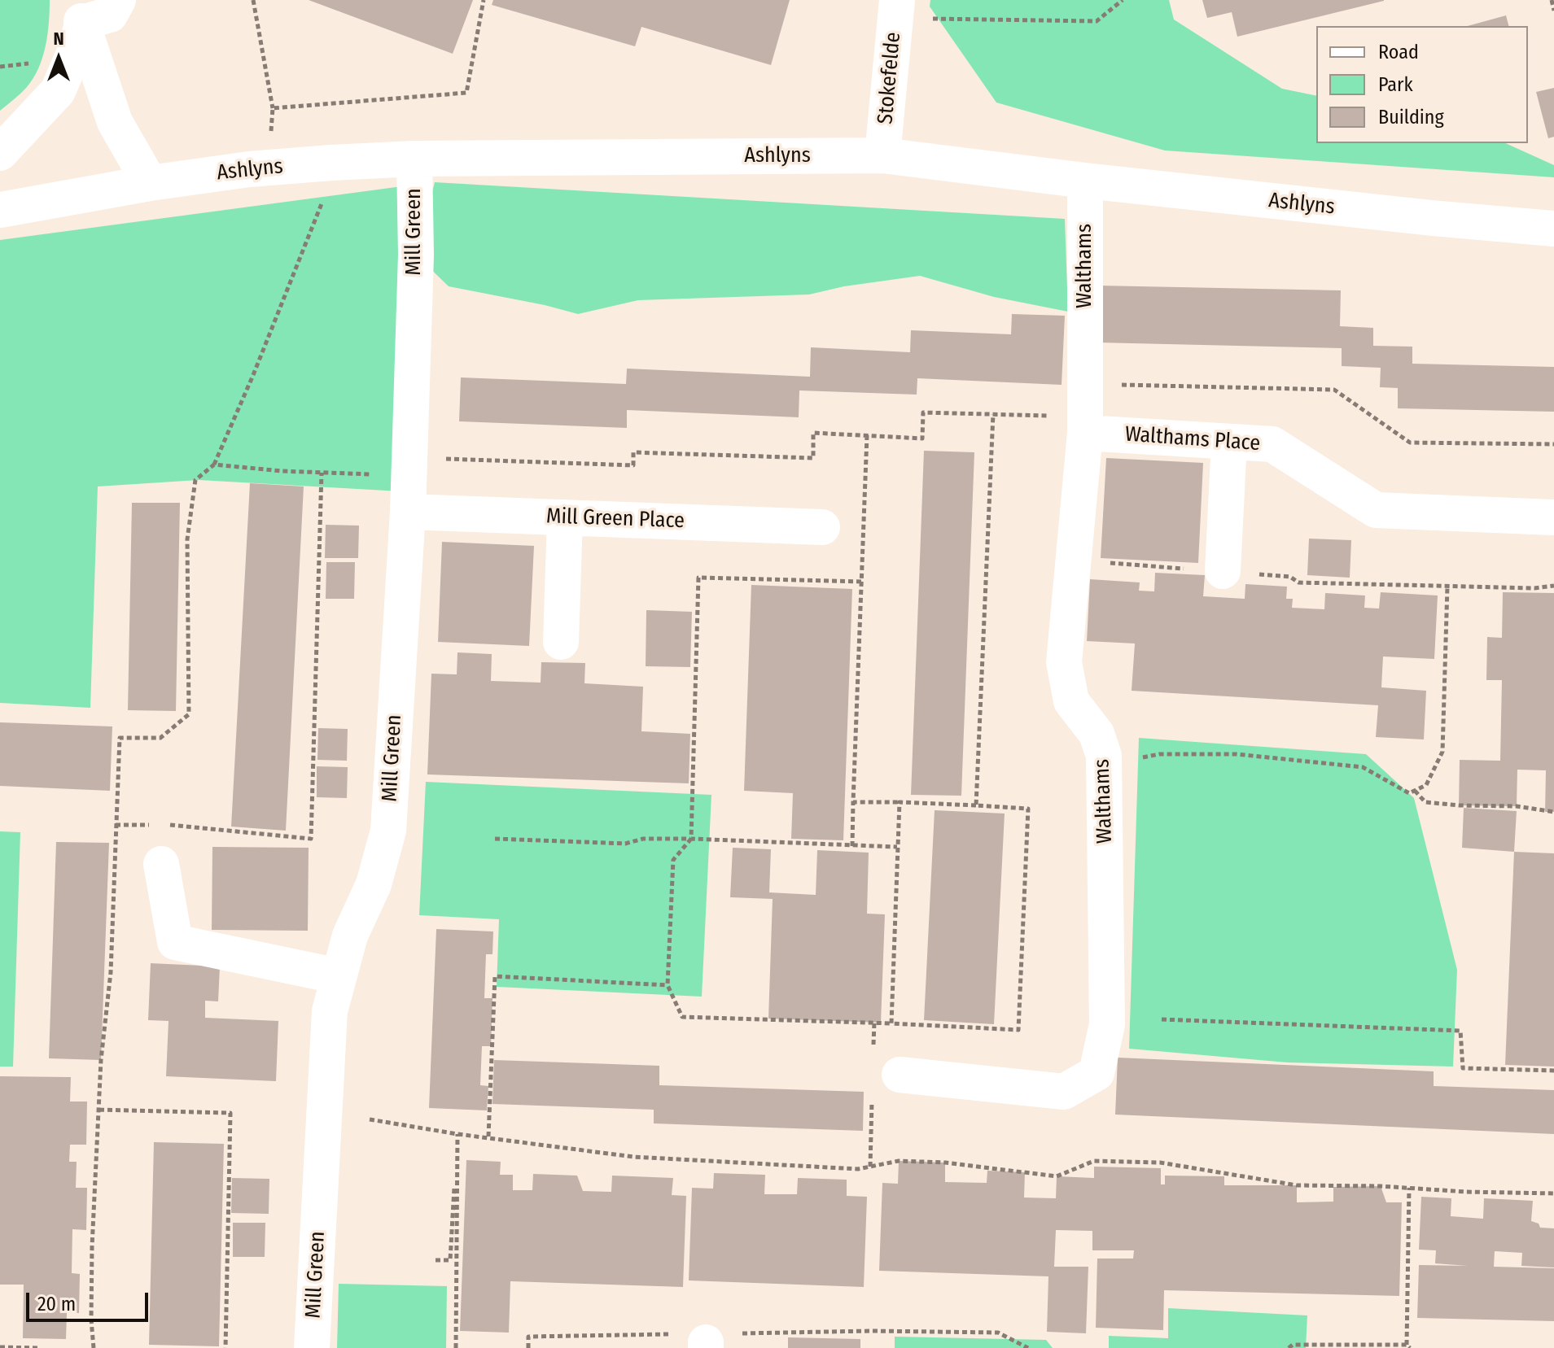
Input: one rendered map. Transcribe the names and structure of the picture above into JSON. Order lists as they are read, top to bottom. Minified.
{"streets":{"street":["Stokefelde","Ashlyns","Mill Green","Walthams","Walthams Place","Mill Green Place"]},"crossings":[["Stokefelde","Ashlyns"],["Ashlyns","Mill Green"],["Ashlyns","Walthams"],["Mill Green","Mill Green Place"],["Walthams","Walthams Place"]],"legend":["Road","Park","Building"],"scale_bar":"20 m","north":"top"}
